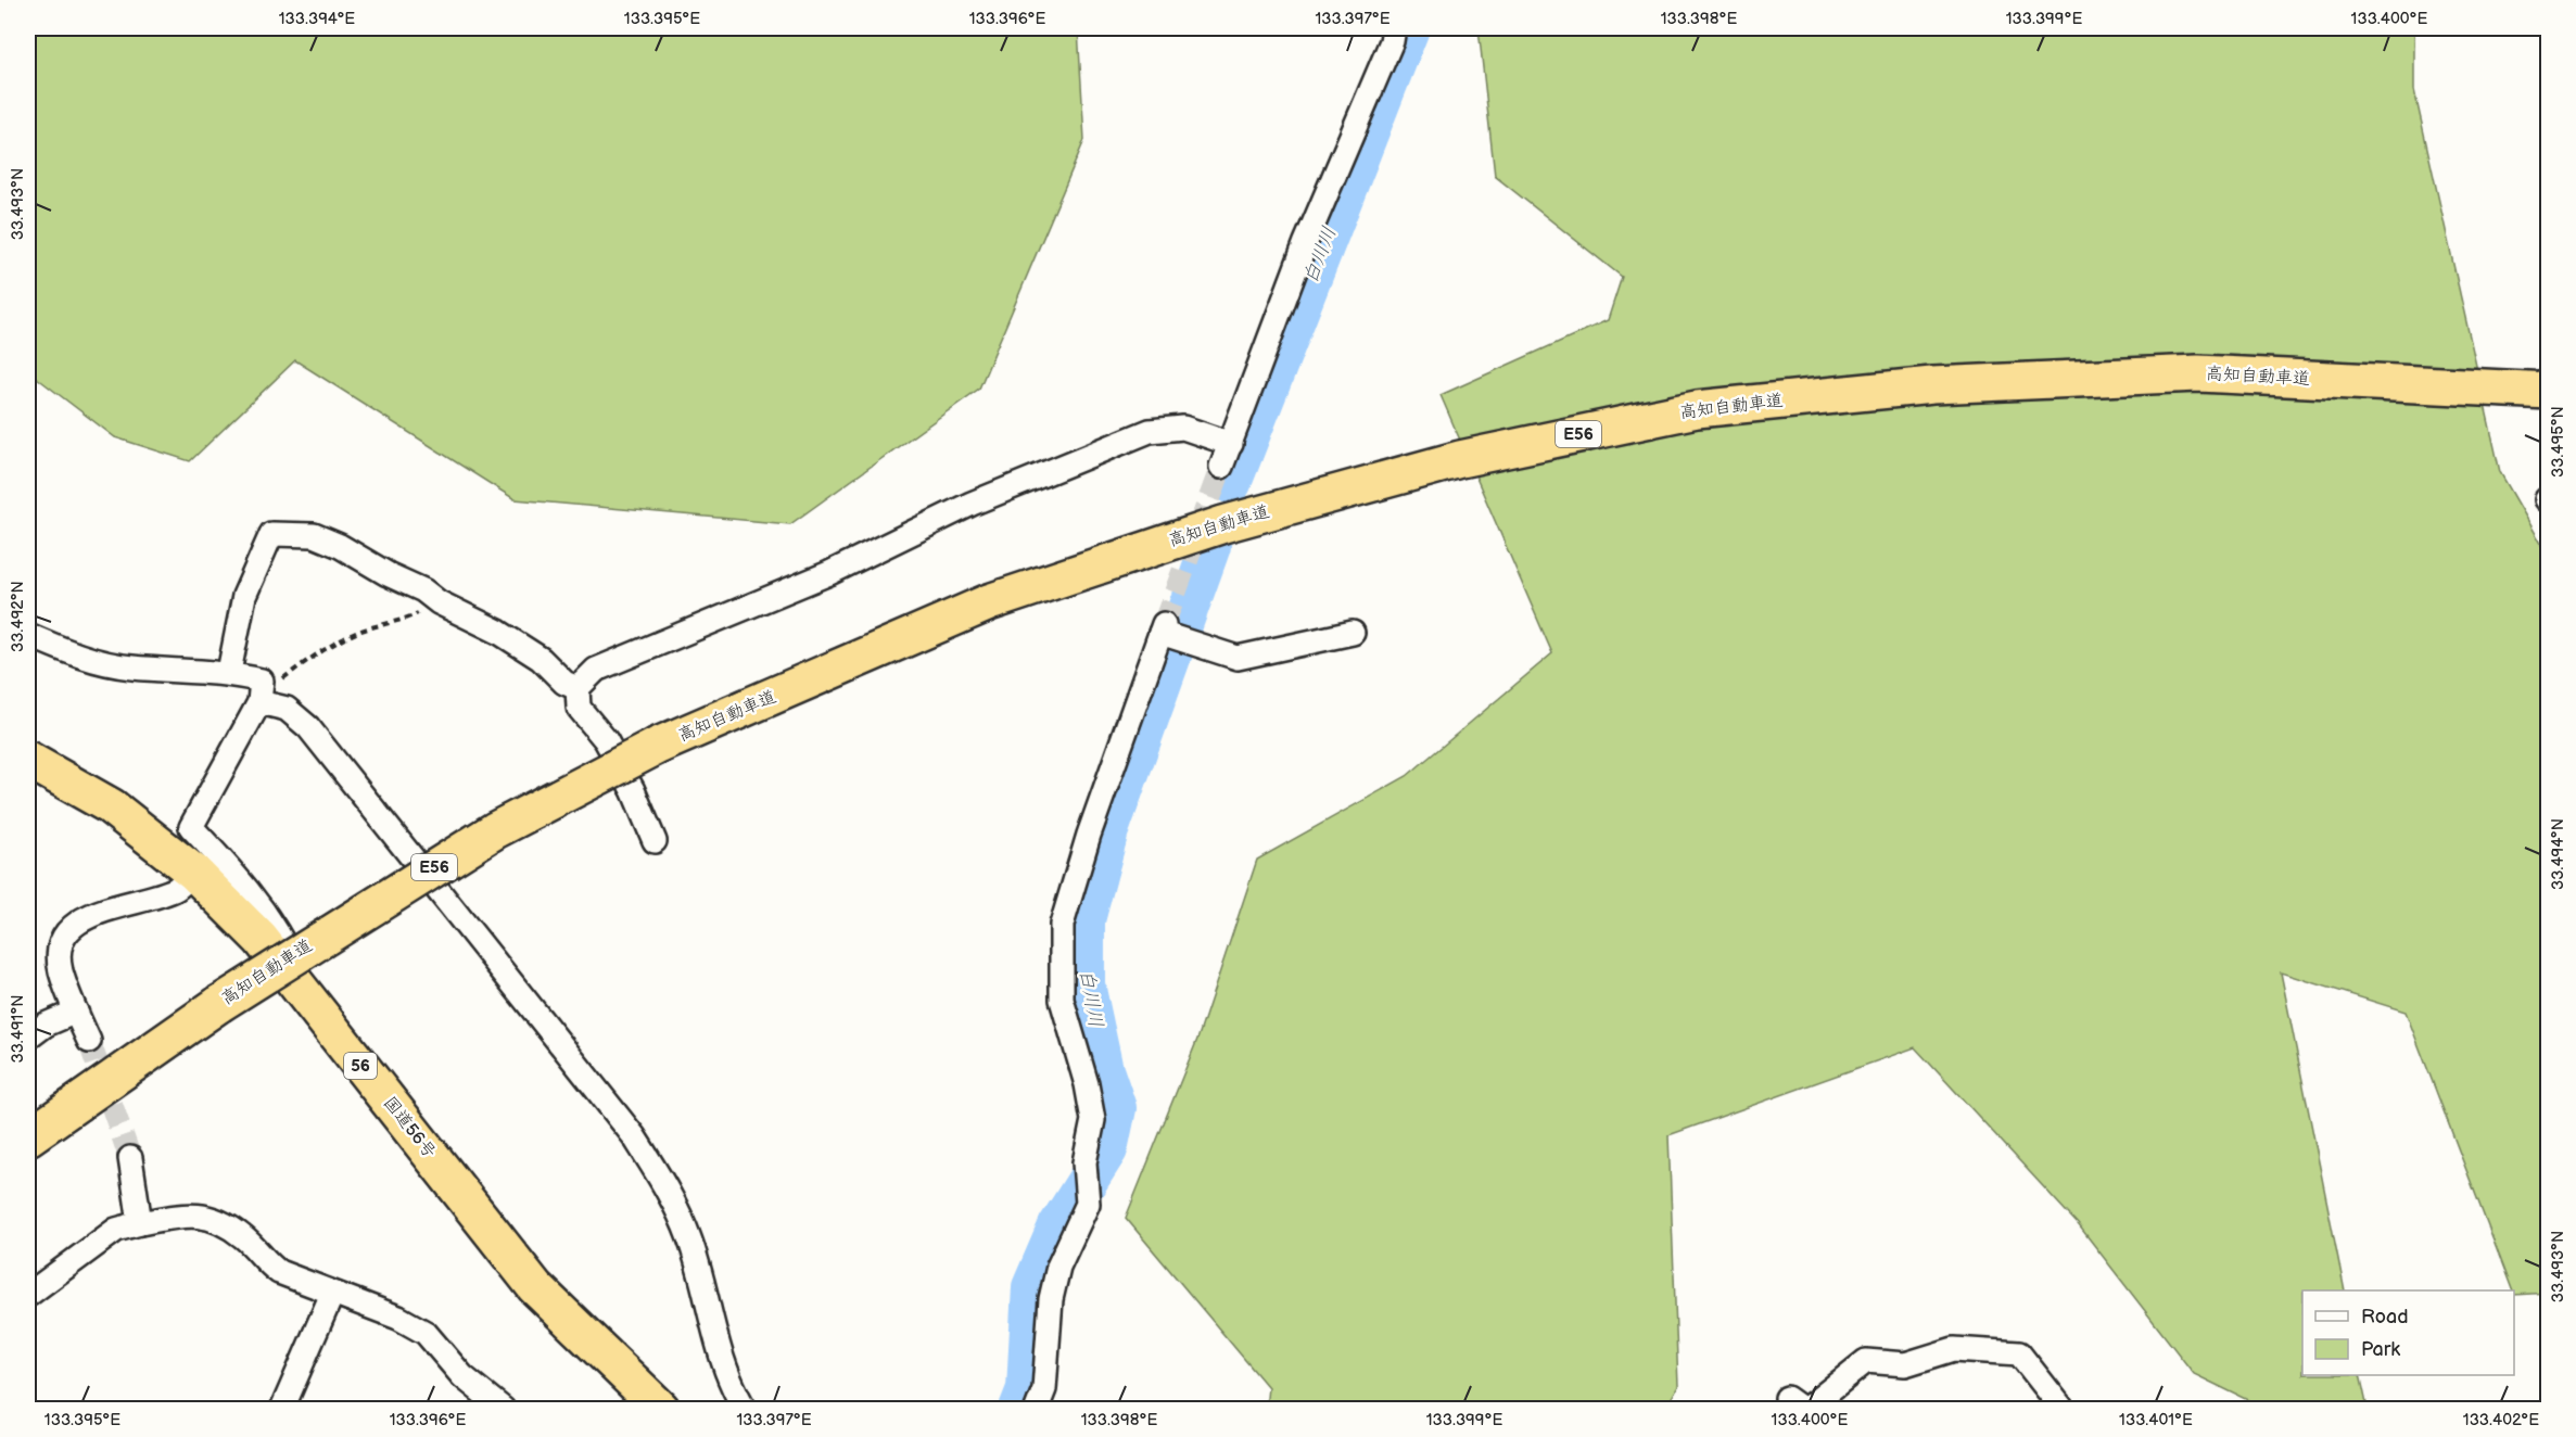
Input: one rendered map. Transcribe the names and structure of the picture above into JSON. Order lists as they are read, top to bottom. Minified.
{"streets":{"highway":["高知自動車道","E56","56","国道56号"]},"water":["白川川"],"legend":["Road","Park"],"coordinates":["133.394°E","133.395°E","133.396°E","133.397°E","133.398°E","133.399°E","133.400°E","33.493°N","33.495°N","33.492°N","33.494°N","33.491°N","133.401°E","133.402°E"]}
